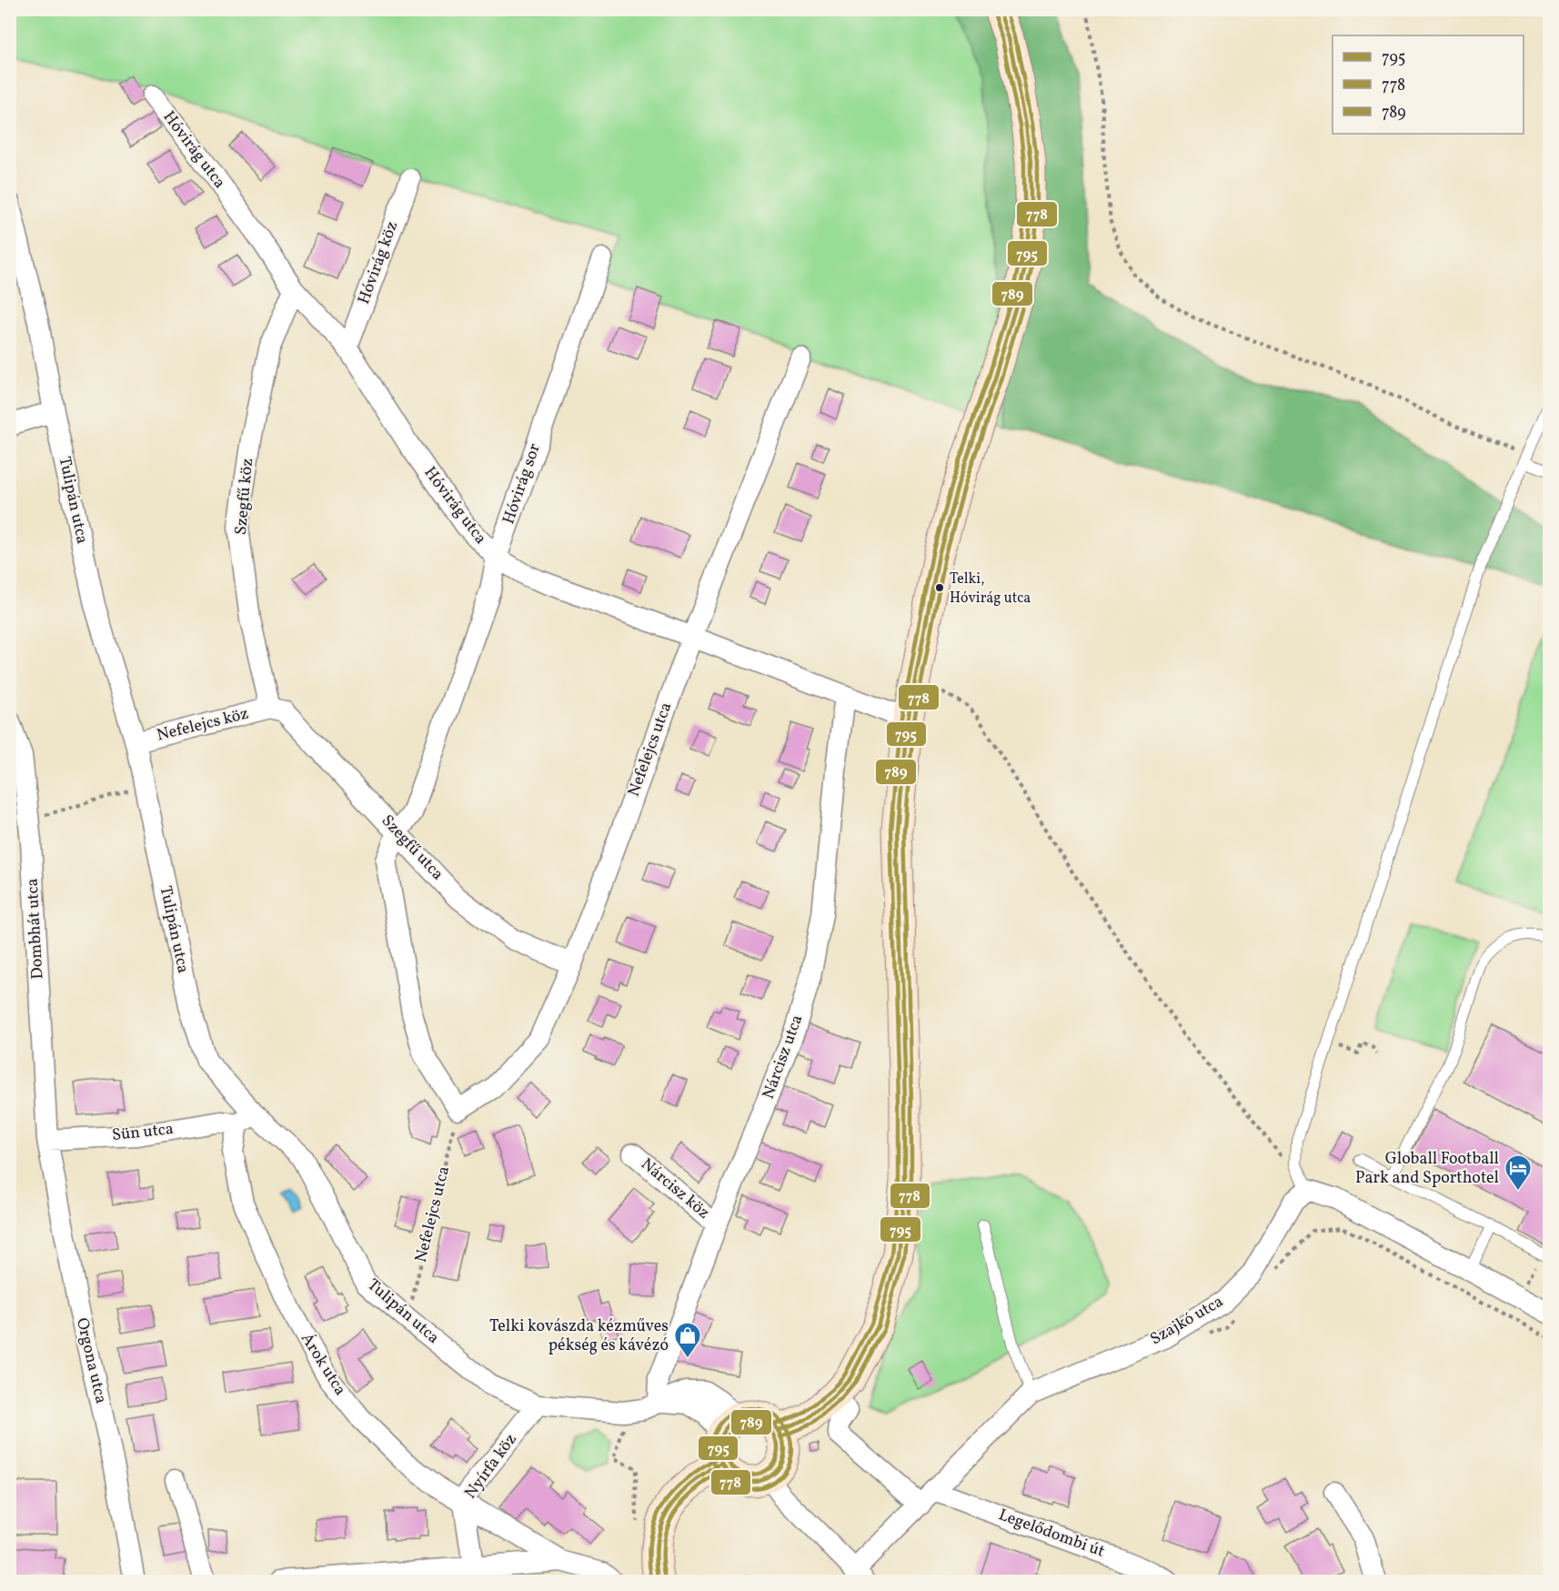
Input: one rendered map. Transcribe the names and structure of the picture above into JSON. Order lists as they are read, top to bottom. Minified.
{"streets":{"street":["Hóvirág utca","Hóvirág köz","Hóvirág sor","Szegfű köz","Tulipán utca","Nefelejcs köz","Nefelejcs utca","Szegfű utca","Dombhát utca","Nárcisz utca","Sün utca","Nárcisz köz","Szajkó utca","Orgona utca","Árok utca","Nyírfa köz","Legelődombi út"]},"crossings":[["Hóvirág utca","Hóvirág köz"],["Hóvirág utca","Hóvirág sor"],["Hóvirág utca","Szegfű köz"],["Hóvirág utca","Nefelejcs utca"],["Hóvirág utca","Nárcisz utca"],["Hóvirág sor","Szegfű utca"],["Szegfű köz","Nefelejcs köz"],["Szegfű köz","Szegfű utca"],["Tulipán utca","Nefelejcs köz"],["Tulipán utca","Nefelejcs utca"],["Tulipán utca","Nárcisz utca"],["Tulipán utca","Sün utca"],["Tulipán utca","Árok utca"],["Tulipán utca","Nyírfa köz"],["Nefelejcs köz","Szegfű utca"],["Nefelejcs utca","Szegfű utca"],["Dombhát utca","Sün utca"],["Dombhát utca","Orgona utca"],["Nárcisz utca","Nárcisz köz"],["Sün utca","Orgona utca"],["Sün utca","Árok utca"],["Szajkó utca","Legelődombi út"],["Árok utca","Nyírfa köz"]],"places":{"other":["Telki, Hóvirág utca"],"hotel":["Globall Football Park and Sporthotel"],"shop":["Telki kovászda kézműves pékség és kávézó"]},"lines":["transit line 795","transit line 778","transit line 789"],"legend":["795","778","789"]}
